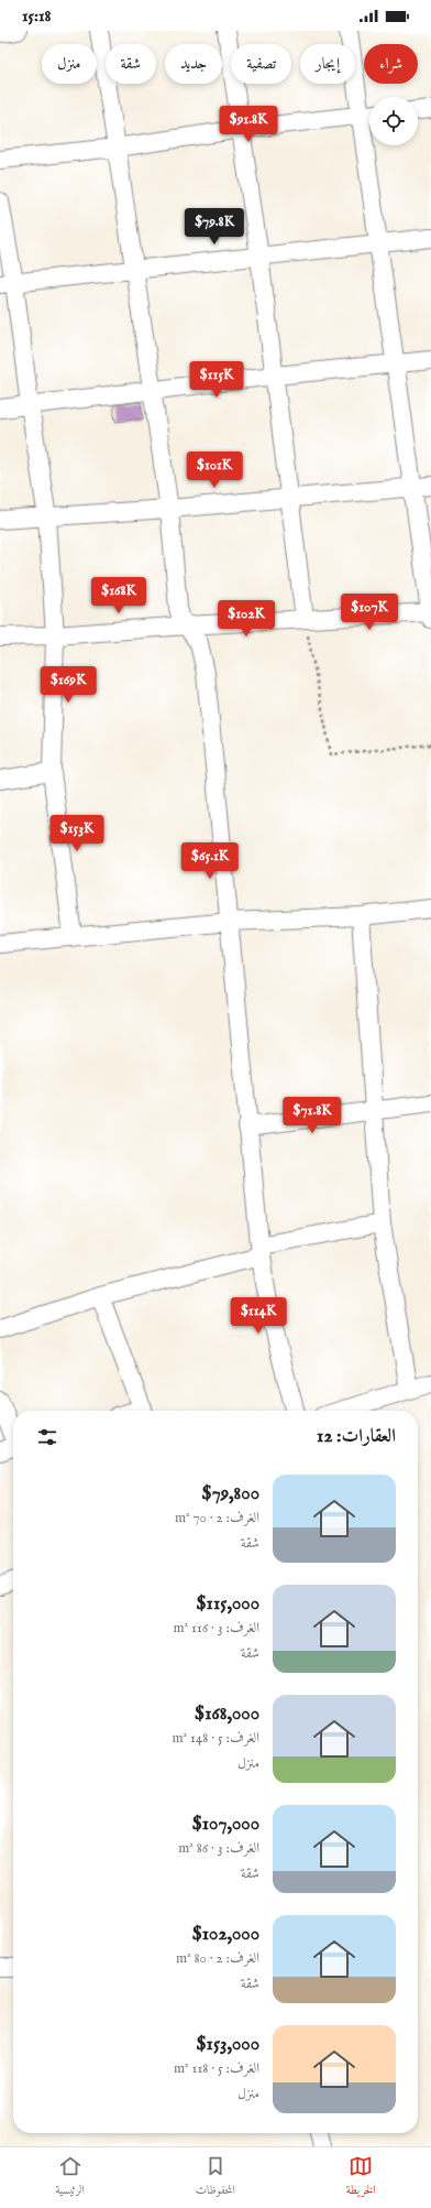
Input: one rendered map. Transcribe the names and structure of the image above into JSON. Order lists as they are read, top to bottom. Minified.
{"page":{"status":"15:18","chip":["شراء","إيجار","تصفية","جديد","شقة","منزل"],"price":["$91.8K","$79.8K","$115K","$101K","$168K","$107K","$102K","$169K","$153K","$65.1K","$71.8K","$114K"],"heading":"العقارات: 12","list":[{"name":"$79,800","note":"الغرف: 2 · 70 m² · شقة"},{"name":"$115,000","note":"الغرف: 3 · 116 m² · شقة"},{"name":"$168,000","note":"الغرف: 5 · 148 m² · منزل"},{"name":"$107,000","note":"الغرف: 3 · 86 m² · شقة"},{"name":"$102,000","note":"الغرف: 2 · 80 m² · شقة"},{"name":"$153,000","note":"الغرف: 5 · 118 m² · منزل"}],"tabs":["الخريطة","المحفوظات","الرئيسية"]}}
